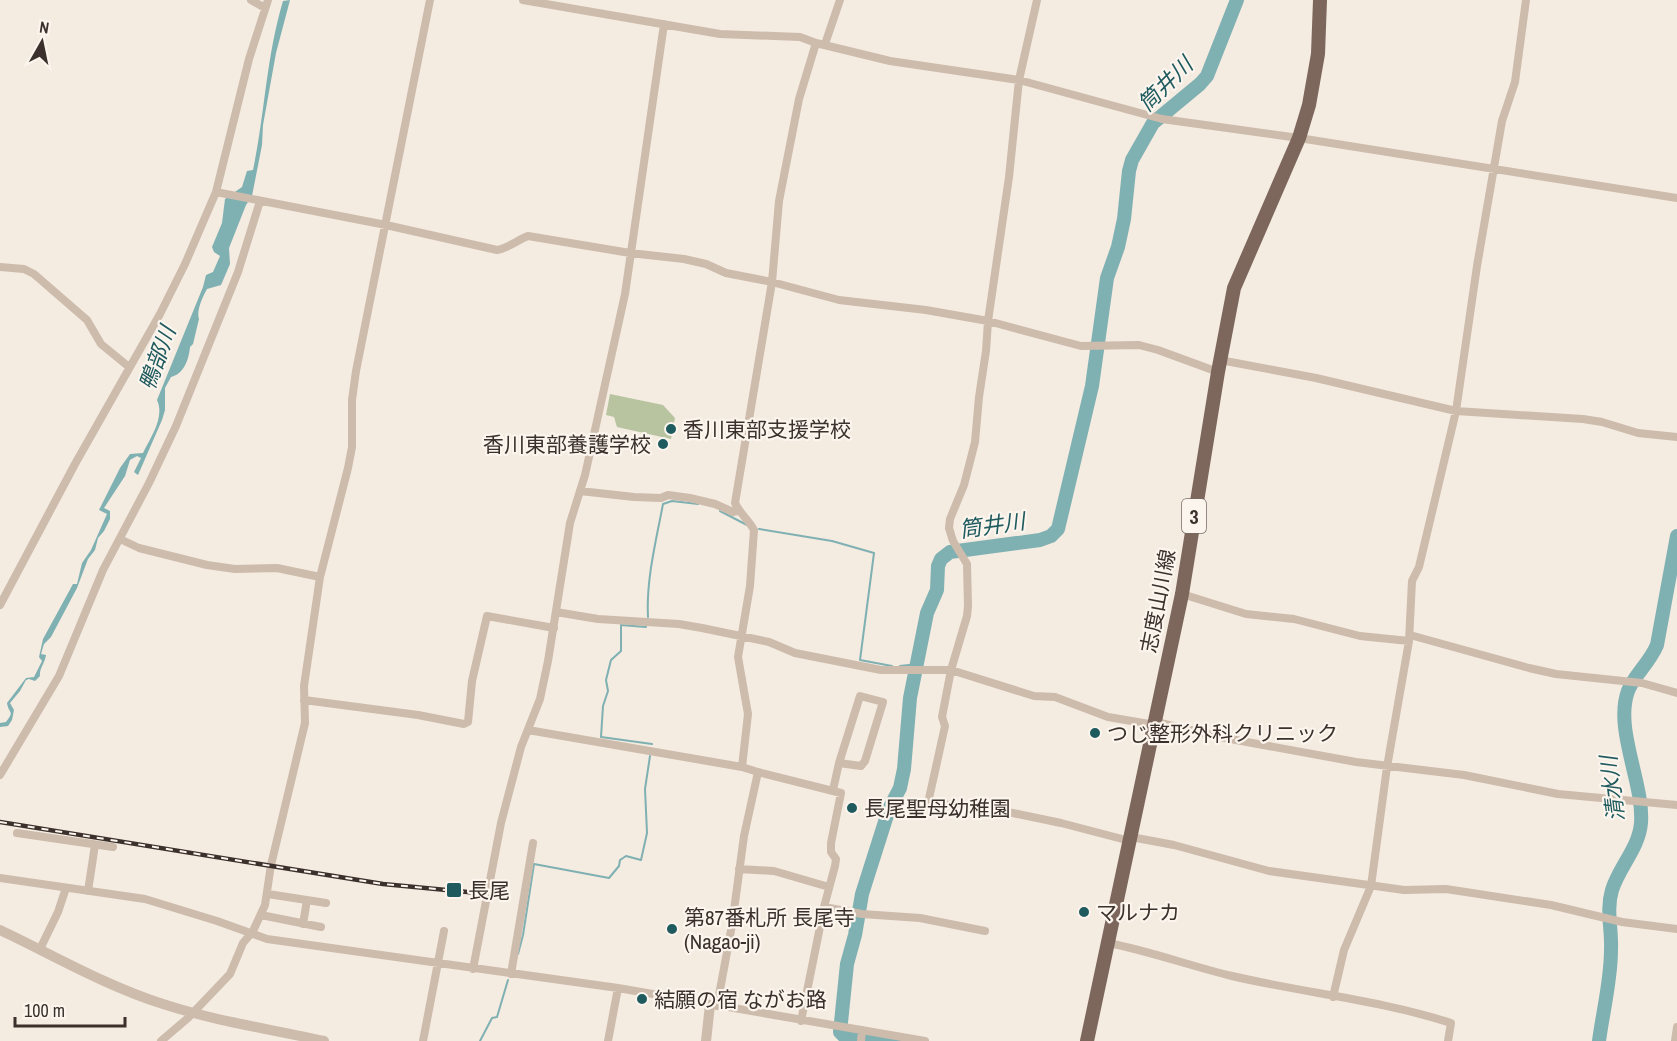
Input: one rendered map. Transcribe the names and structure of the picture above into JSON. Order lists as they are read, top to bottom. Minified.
{"streets":{"main road":["3","志度山川線"]},"water":["筒井川","鴨部川","清水川"],"places":{"other":["香川東部支援学校","香川東部養護学校","つじ整形外科クリニック","長尾聖母幼稚園","マルナカ","第87番札所 長尾寺 (Nagao-ji)","結願の宿 ながお路"],"transit":["長尾"]},"scale_bar":"100 m","north":"top"}
